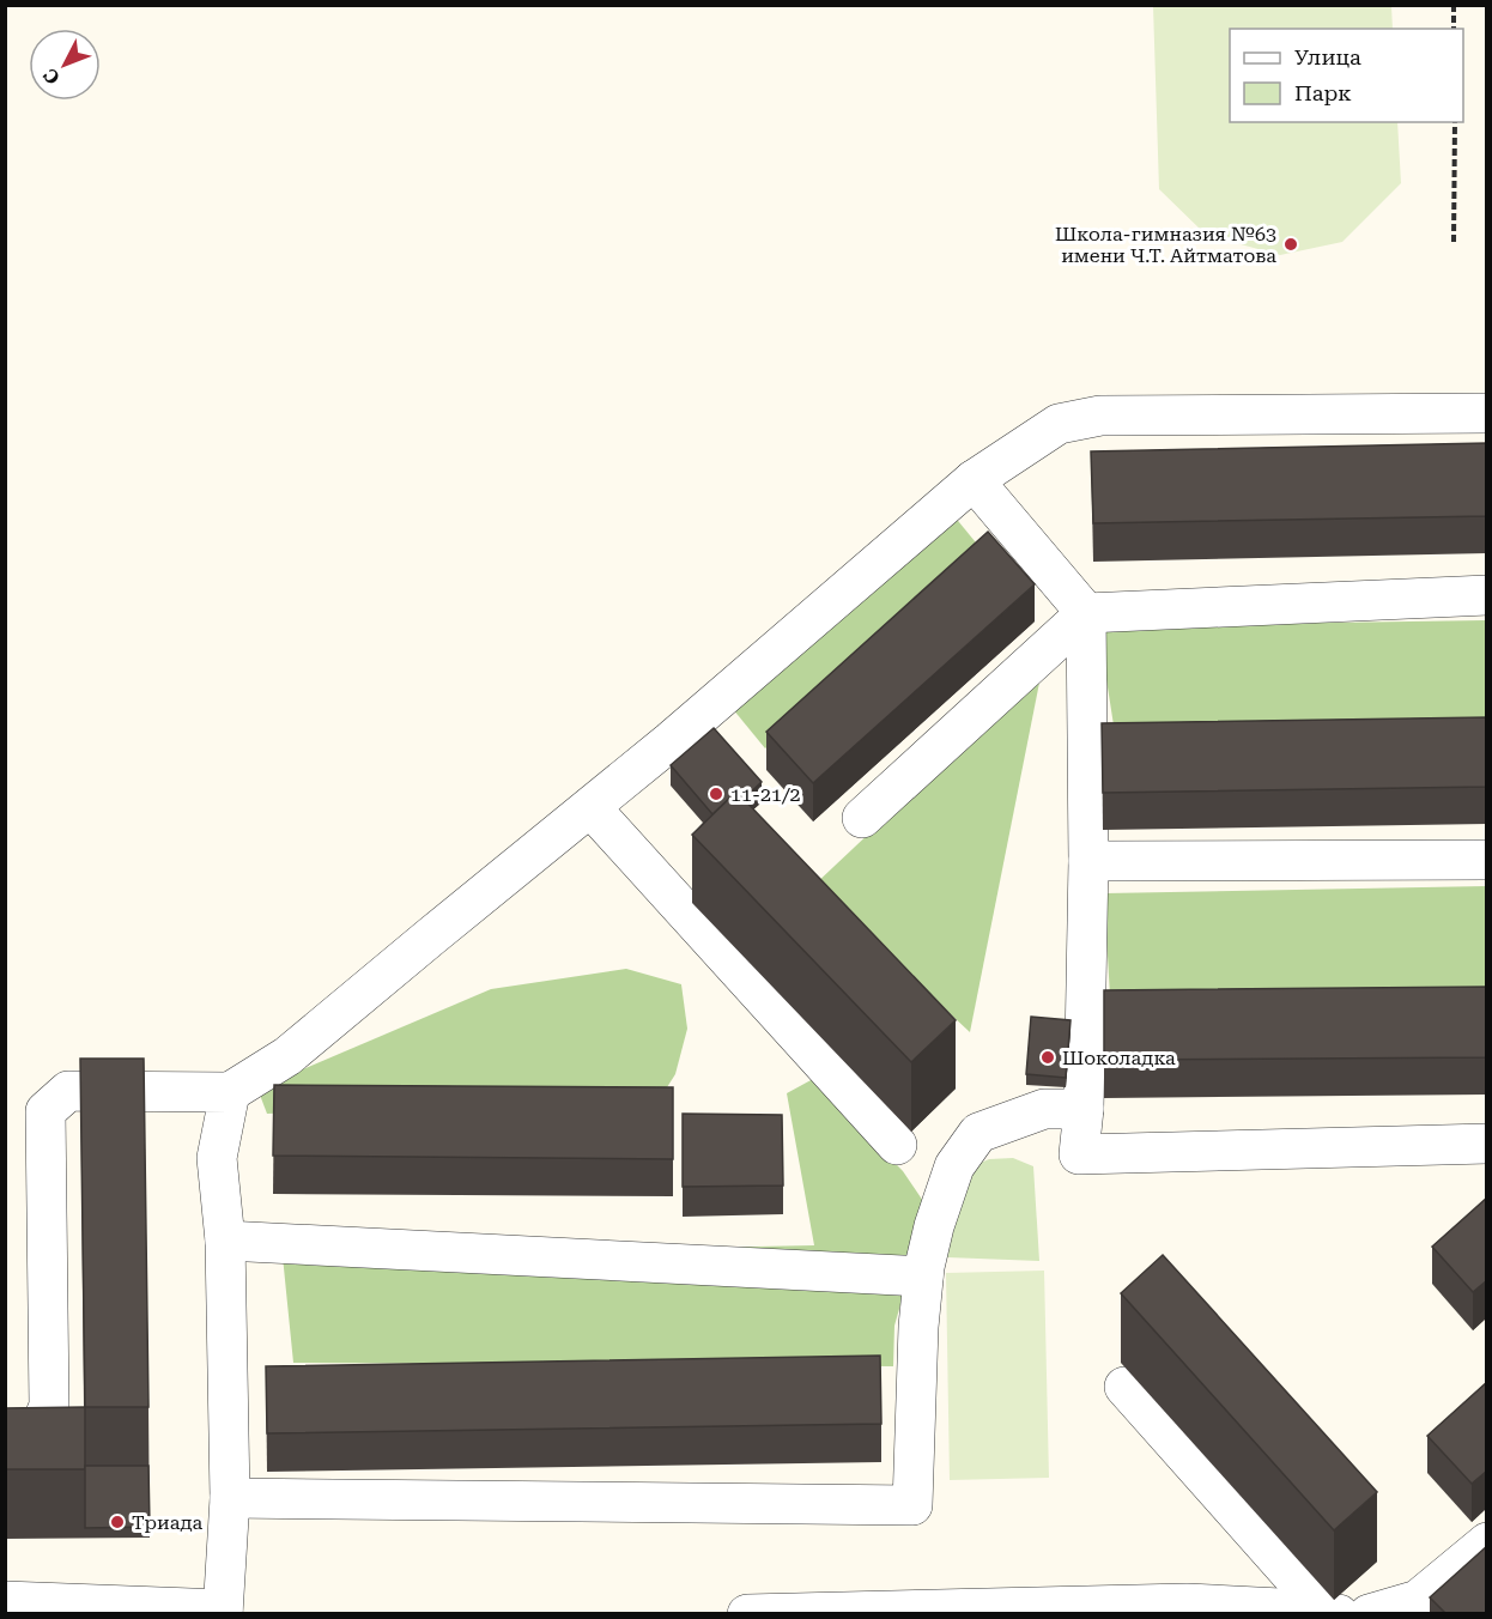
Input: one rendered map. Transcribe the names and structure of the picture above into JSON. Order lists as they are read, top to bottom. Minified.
{"places":["Школа-гимназия №63 имени Ч.Т. Айтматова","11-21/2","Шоколадка","Триада"],"legend":["Улица","Парк"],"north":"bottom left"}
